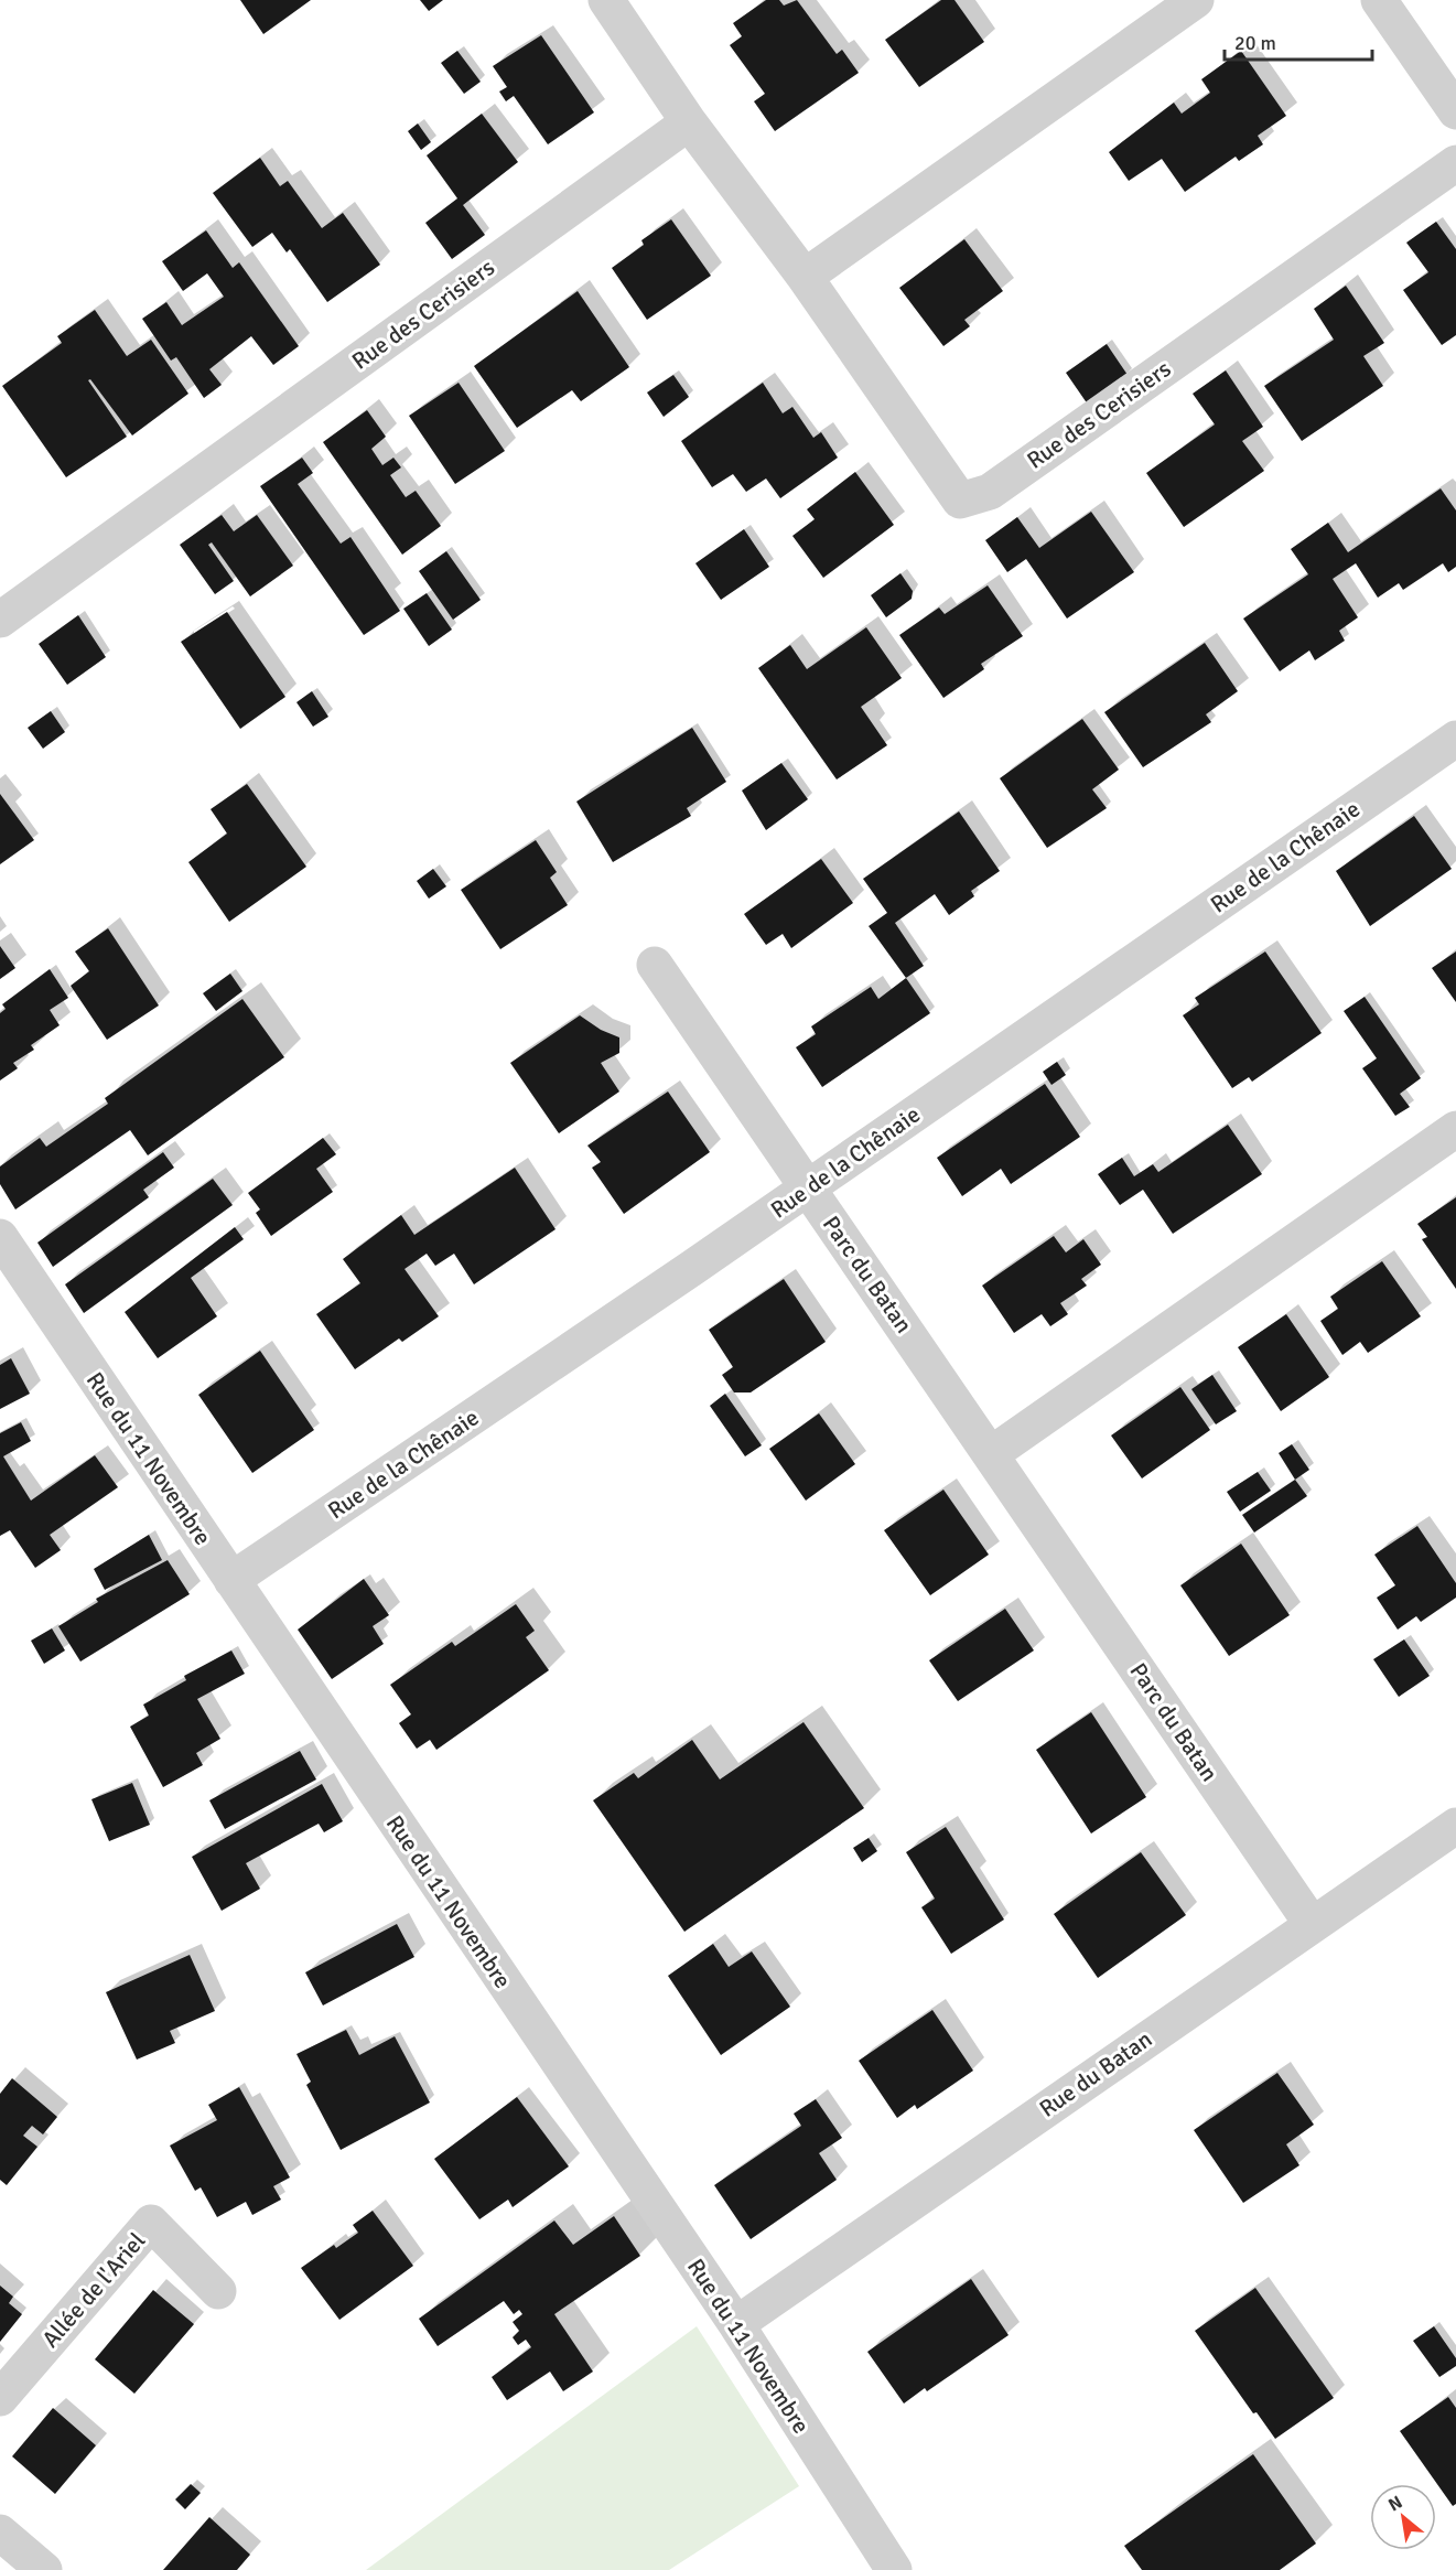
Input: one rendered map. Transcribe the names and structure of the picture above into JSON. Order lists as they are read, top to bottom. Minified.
{"streets":{"street":["Rue des Cerisiers","Rue de la Chênaie","Parc du Batan","Rue du 11 Novembre","Rue du Batan","Allée de l'Ariel"]},"crossings":[["Rue de la Chênaie","Parc du Batan"],["Rue de la Chênaie","Rue du 11 Novembre"],["Parc du Batan","Rue du Batan"],["Rue du 11 Novembre","Rue du Batan"]],"scale_bar":"20 m","north":"top left"}
